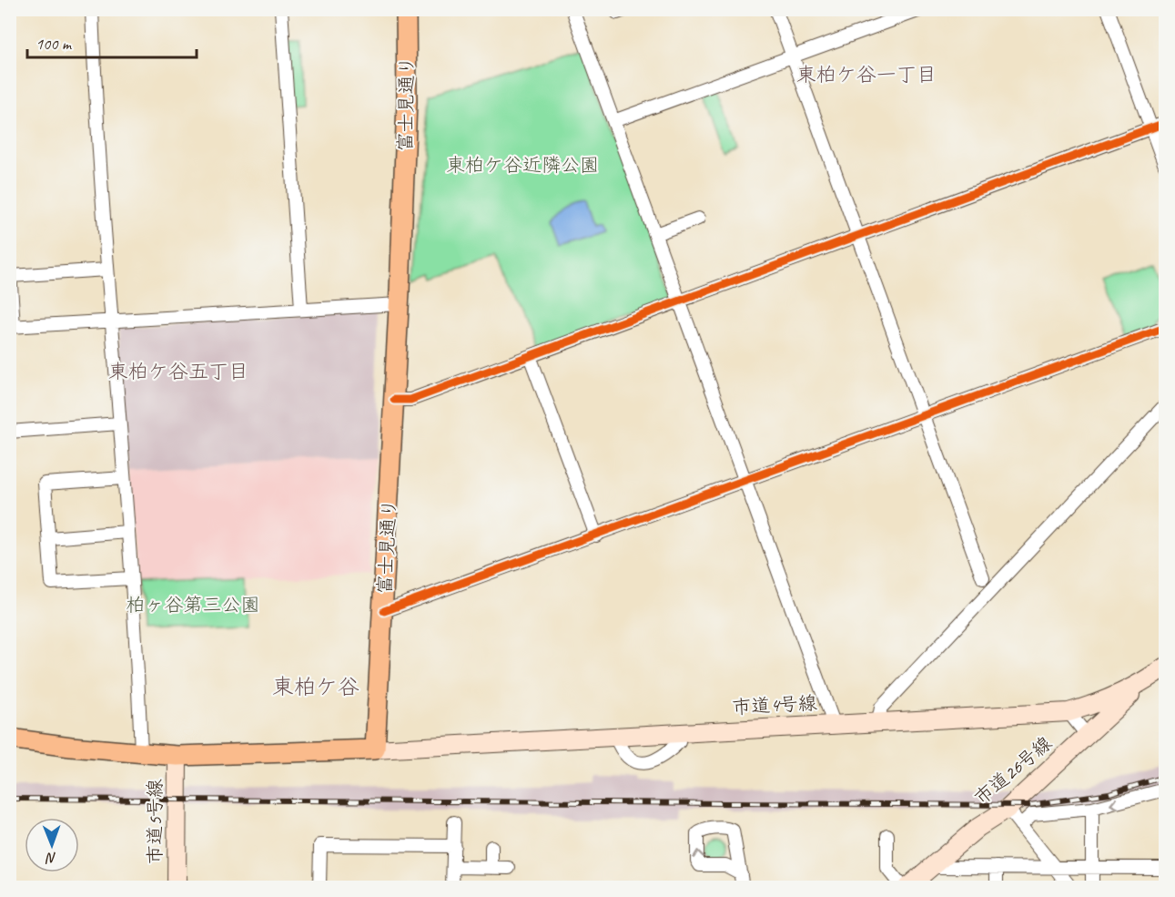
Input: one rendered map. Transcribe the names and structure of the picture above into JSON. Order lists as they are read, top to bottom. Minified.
{"streets":{"main road":["富士見通り"],"street":["市道4号線","市道26号線","市道5号線"]},"crossings":[["富士見通り","市道4号線"],["市道4号線","市道26号線"]],"districts":["東柏ケ谷一丁目","東柏ケ谷五丁目","東柏ケ谷"],"parks":["東柏ケ谷近隣公園","柏ヶ谷第三公園"],"scale_bar":"100 m","north":"bottom"}
